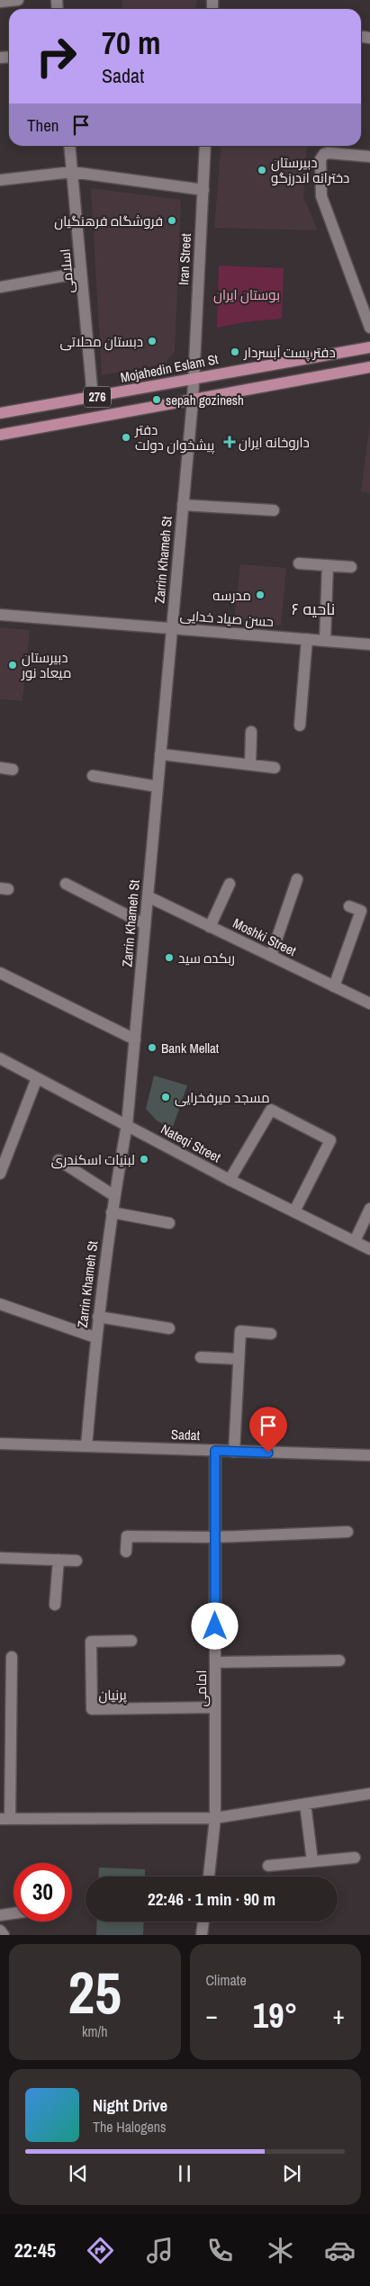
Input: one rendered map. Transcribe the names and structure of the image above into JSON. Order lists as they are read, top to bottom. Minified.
{"streets":{"main road":["Mojahedin Eslam St","276"],"street":["Iran Street","اسلامی","Zarrin Khameh St","حسن صیاد خدایی","Moshki Street","Nateqi Street","Sadat","امامی","پرنیان"]},"crossings":[["Iran Street","Mojahedin Eslam St"],["Iran Street","276"],["Iran Street","Zarrin Khameh St"],["اسلامی","Mojahedin Eslam St"],["276","Zarrin Khameh St"],["Zarrin Khameh St","حسن صیاد خدایی"],["Zarrin Khameh St","Moshki Street"],["Zarrin Khameh St","Nateqi Street"],["Zarrin Khameh St","Sadat"],["Sadat","امامی"],["امامی","پرنیان"]],"districts":["ناحیه ۶"],"parks":["بوستان ایران"],"places":{"other":["دبیرستان دخترانه اندرزگو","فروشگاه فرهنگیان","دبستان محلاتی","دفتر پست آبسردار","sepah gozinesh","دفتر پیشخوان دولت","مدرسه","دبیرستان میعاد نور","ربکده سید","Bank Mellat","مسجد میرفخرایی","لبنیات اسکندری"],"health":["داروخانه ایران"]},"page":{"turn":["70 m","Sadat"],"then":"Then","limit":"30","trip":"22:46 · 1 min · 90 m","tile":[["25","km/h"],"Climate"],"heat":["−","19°","+"],"song":["Night Drive","The Halogens"],"tabs":"22:45"}}
